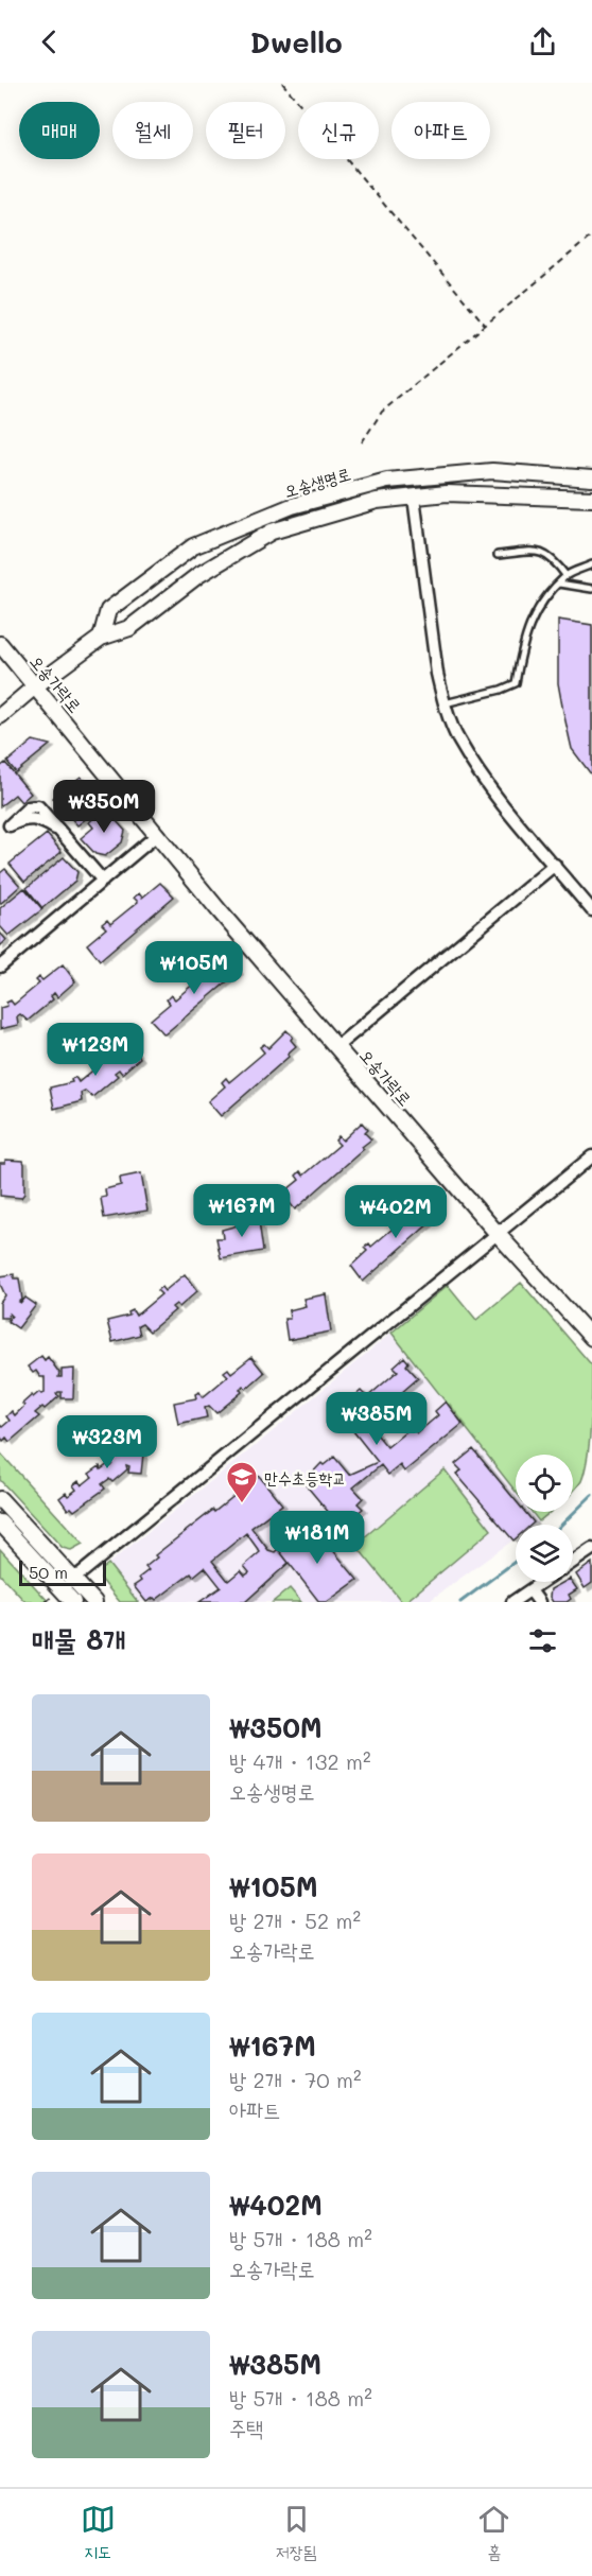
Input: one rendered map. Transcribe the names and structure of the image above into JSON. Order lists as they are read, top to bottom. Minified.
{"streets":{"street":["오송생명로","오송가락로"]},"crossings":[["오송생명로","오송가락로"]],"places":{"school or university":["만수초등학교"]},"scale_bar":"50 m","page":{"header":"Dwello","chip":["매매","월세","필터","신규","아파트"],"price":["₩350M","₩105M","₩123M","₩167M","₩402M","₩385M","₩323M","₩181M"],"scale":"50 m","heading":"매물 8개","list":[{"name":"₩350M","note":"방 4개 · 132 m² · 오송생명로"},{"name":"₩105M","note":"방 2개 · 52 m² · 오송가락로"},{"name":"₩167M","note":"방 2개 · 70 m² · 아파트"},{"name":"₩402M","note":"방 5개 · 188 m² · 오송가락로"},{"name":"₩385M","note":"방 5개 · 188 m² · 주택"}],"tabs":["지도","저장됨","홈"]}}
